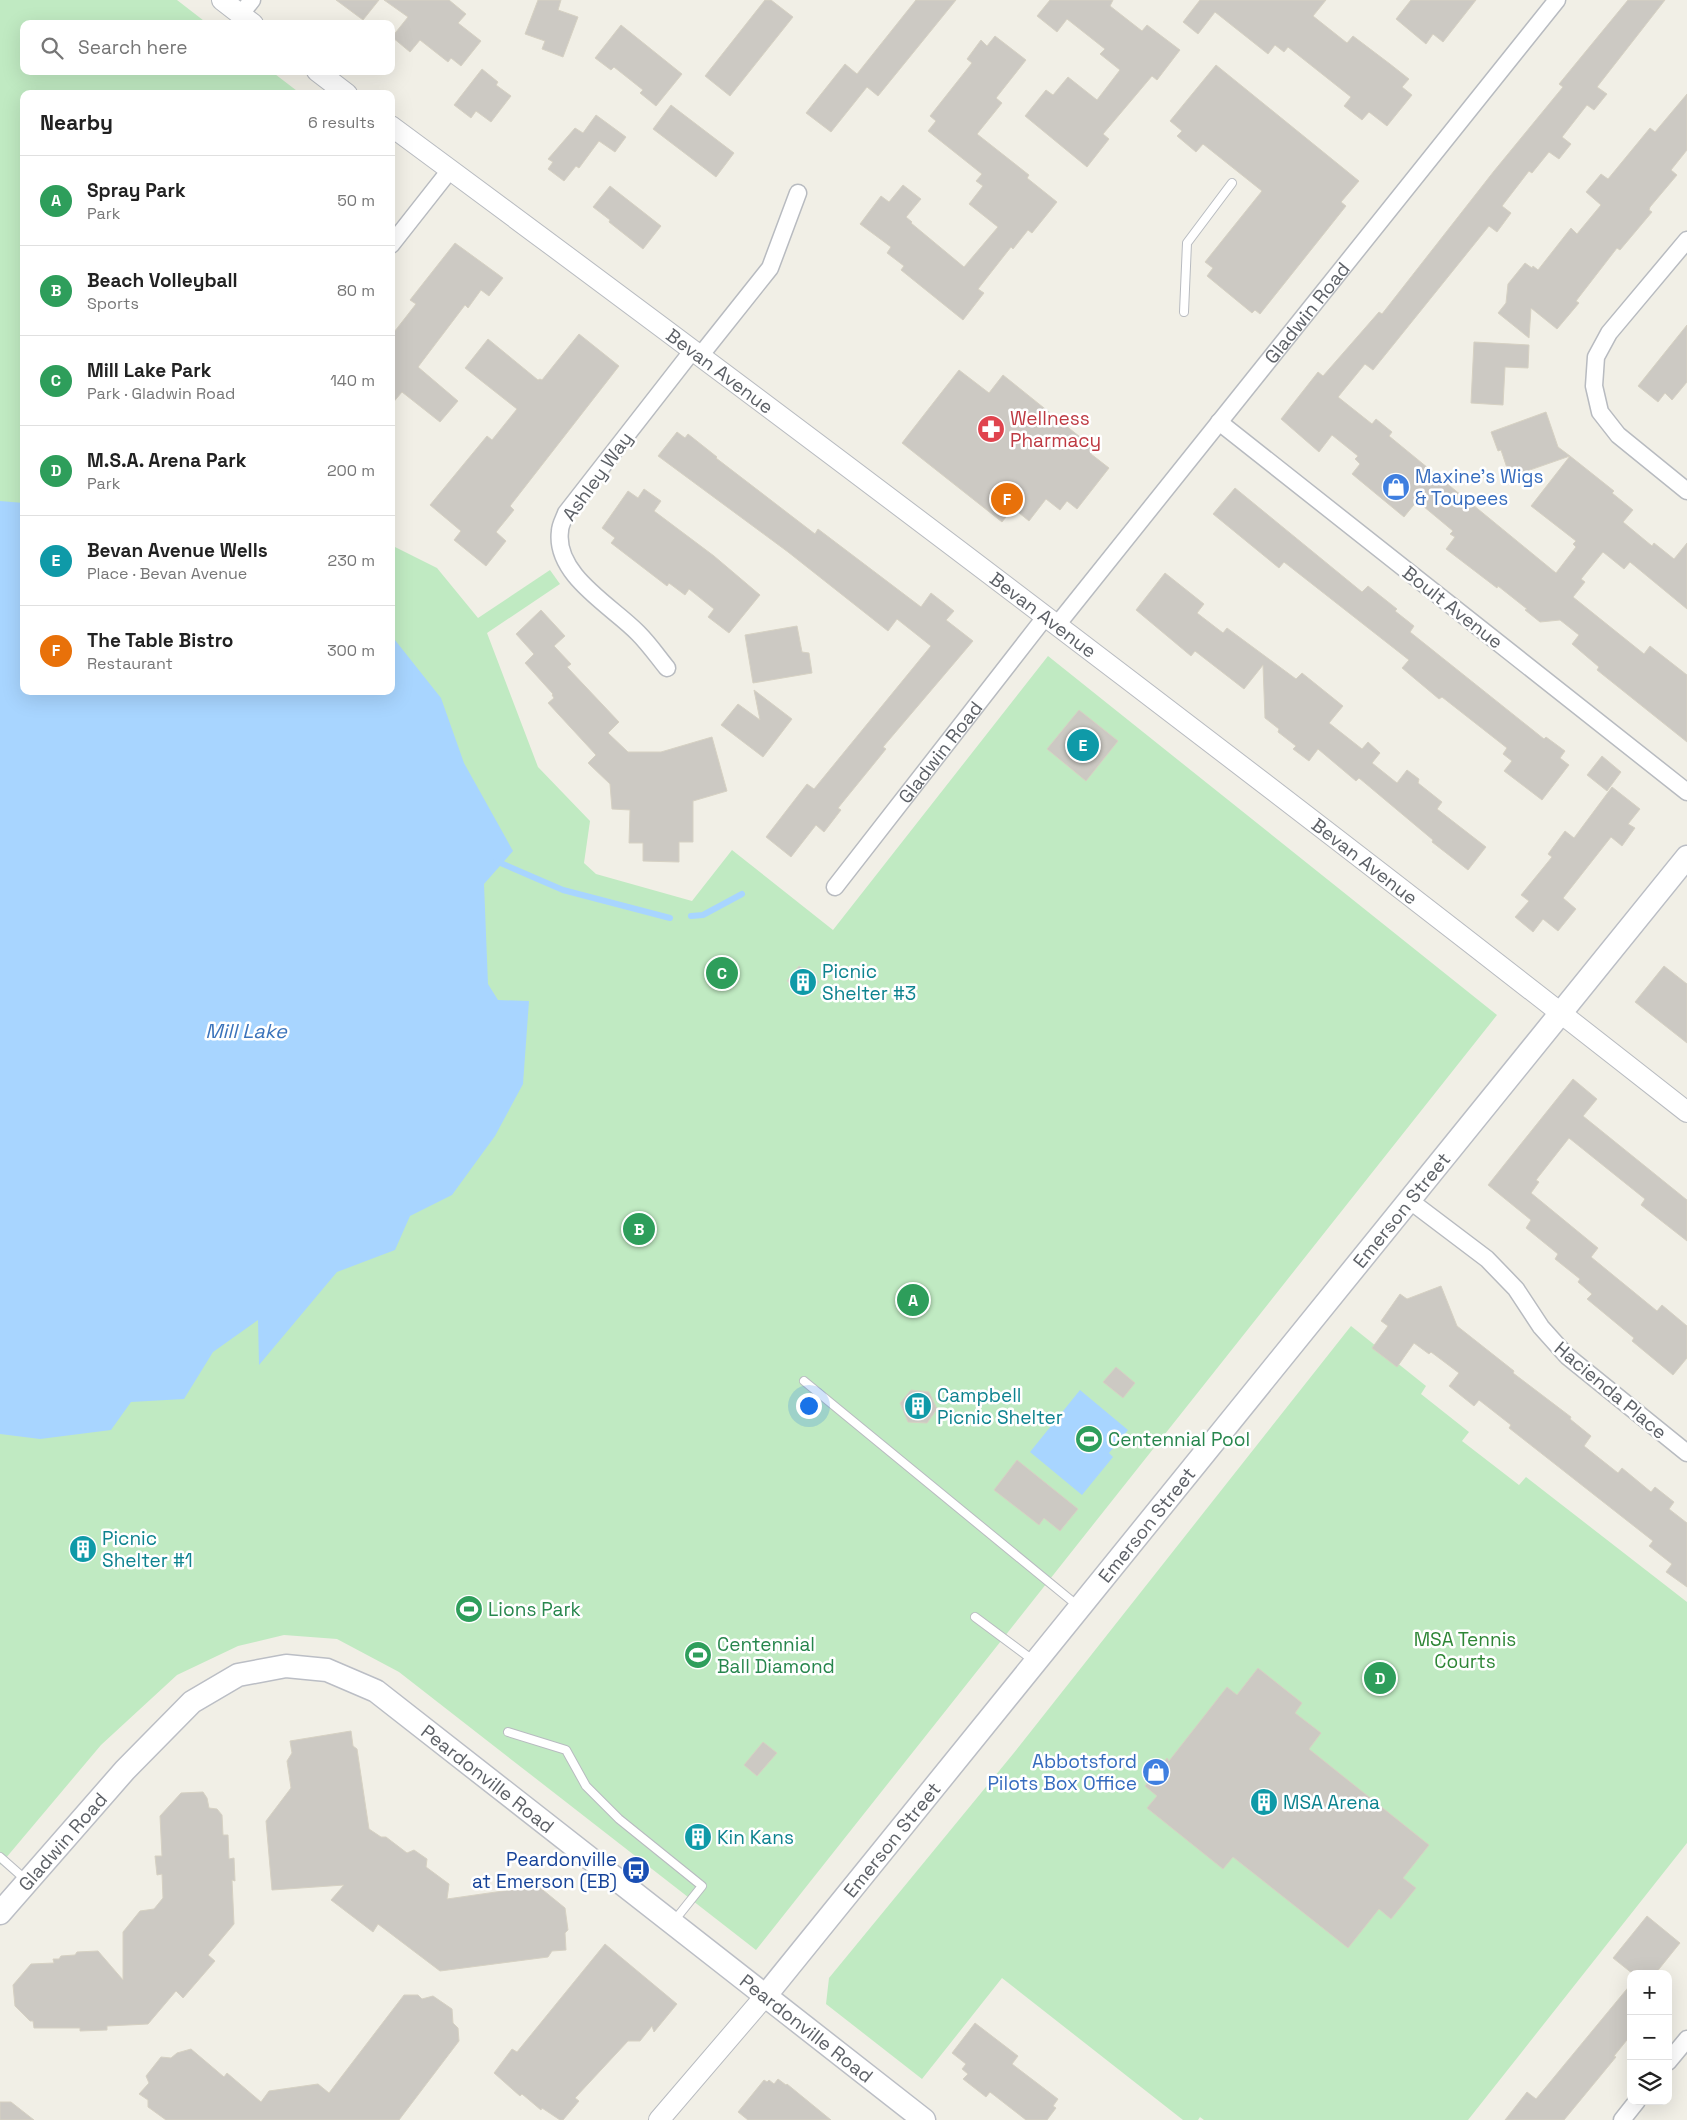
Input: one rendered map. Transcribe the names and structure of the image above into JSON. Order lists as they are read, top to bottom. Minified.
{"streets":{"main road":["Gladwin Road","Emerson Street","Peardonville Road"],"street":["Bevan Avenue","Ashley Way","Boult Avenue","Hacienda Place"]},"crossings":[["Gladwin Road","Bevan Avenue"],["Gladwin Road","Boult Avenue"],["Gladwin Road","Peardonville Road"],["Bevan Avenue","Ashley Way"],["Bevan Avenue","Emerson Street"],["Emerson Street","Hacienda Place"],["Emerson Street","Peardonville Road"]],"water":["Mill Lake"],"parks":["MSA Tennis Courts"],"places":{"pharmacy":["Wellness Pharmacy"],"shop":["Maxine's Wigs & Toupees","Abbotsford Pilots Box Office"],"building":["Picnic Shelter #3","Campbell Picnic Shelter","Picnic Shelter #1","MSA Arena","Kin Kans"],"sports":["Centennial Pool","Lions Park","Centennial Ball Diamond"],"bus stop":["Peardonville at Emerson (EB)"]},"page":{"search":"Search here","heading":["Nearby","6 results"],"list":[{"mark":"A","name":"Spray Park","note":"Park","value":"50 m"},{"mark":"B","name":"Beach Volleyball","note":"Sports","value":"80 m"},{"mark":"C","name":"Mill Lake Park","note":"Park · Gladwin Road","value":"140 m"},{"mark":"D","name":"M.S.A. Arena Park","note":"Park","value":"200 m"},{"mark":"E","name":"Bevan Avenue Wells","note":"Place · Bevan Avenue","value":"230 m"},{"mark":"F","name":"The Table Bistro","note":"Restaurant","value":"300 m"}],"pins":["F","E","C","B","A","D"],"map_buttons":["+","−"]}}
